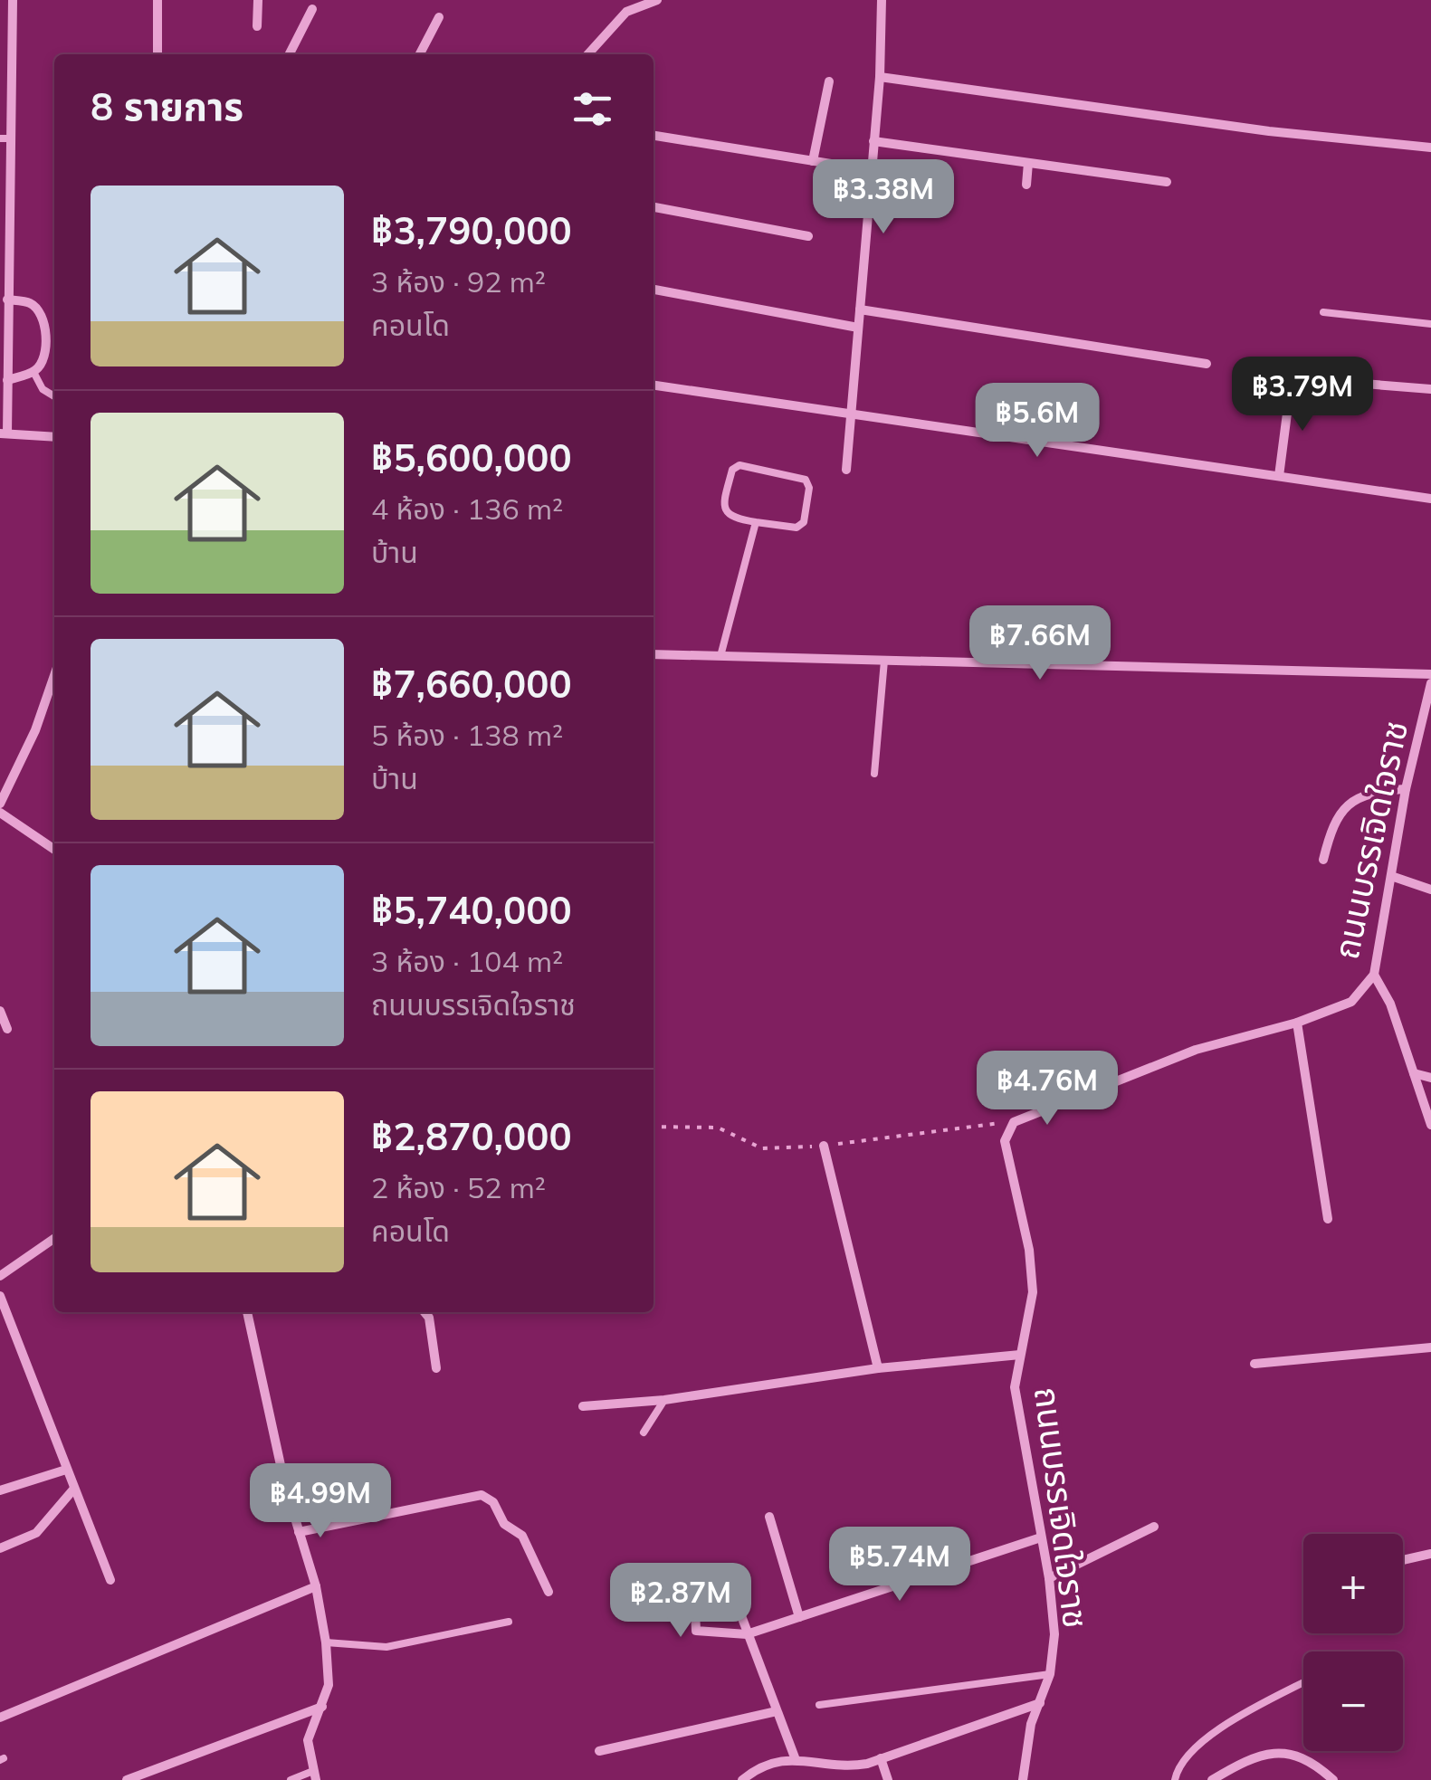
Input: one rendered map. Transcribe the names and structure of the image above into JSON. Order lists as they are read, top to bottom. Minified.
{"streets":{"street":["ถนนบรรเจิดใจราช"]},"page":{"heading":"8 รายการ","price":["฿3.38M","฿3.79M","฿5.6M","฿7.66M","฿4.76M","฿4.99M","฿5.74M","฿2.87M"],"list":[{"name":"฿3,790,000","note":"3 ห้อง · 92 m² · คอนโด"},{"name":"฿5,600,000","note":"4 ห้อง · 136 m² · บ้าน"},{"name":"฿7,660,000","note":"5 ห้อง · 138 m² · บ้าน"},{"name":"฿5,740,000","note":"3 ห้อง · 104 m² · ถนนบรรเจิดใจราช"},{"name":"฿2,870,000","note":"2 ห้อง · 52 m² · คอนโด"}],"map_buttons":["+","−"]}}
